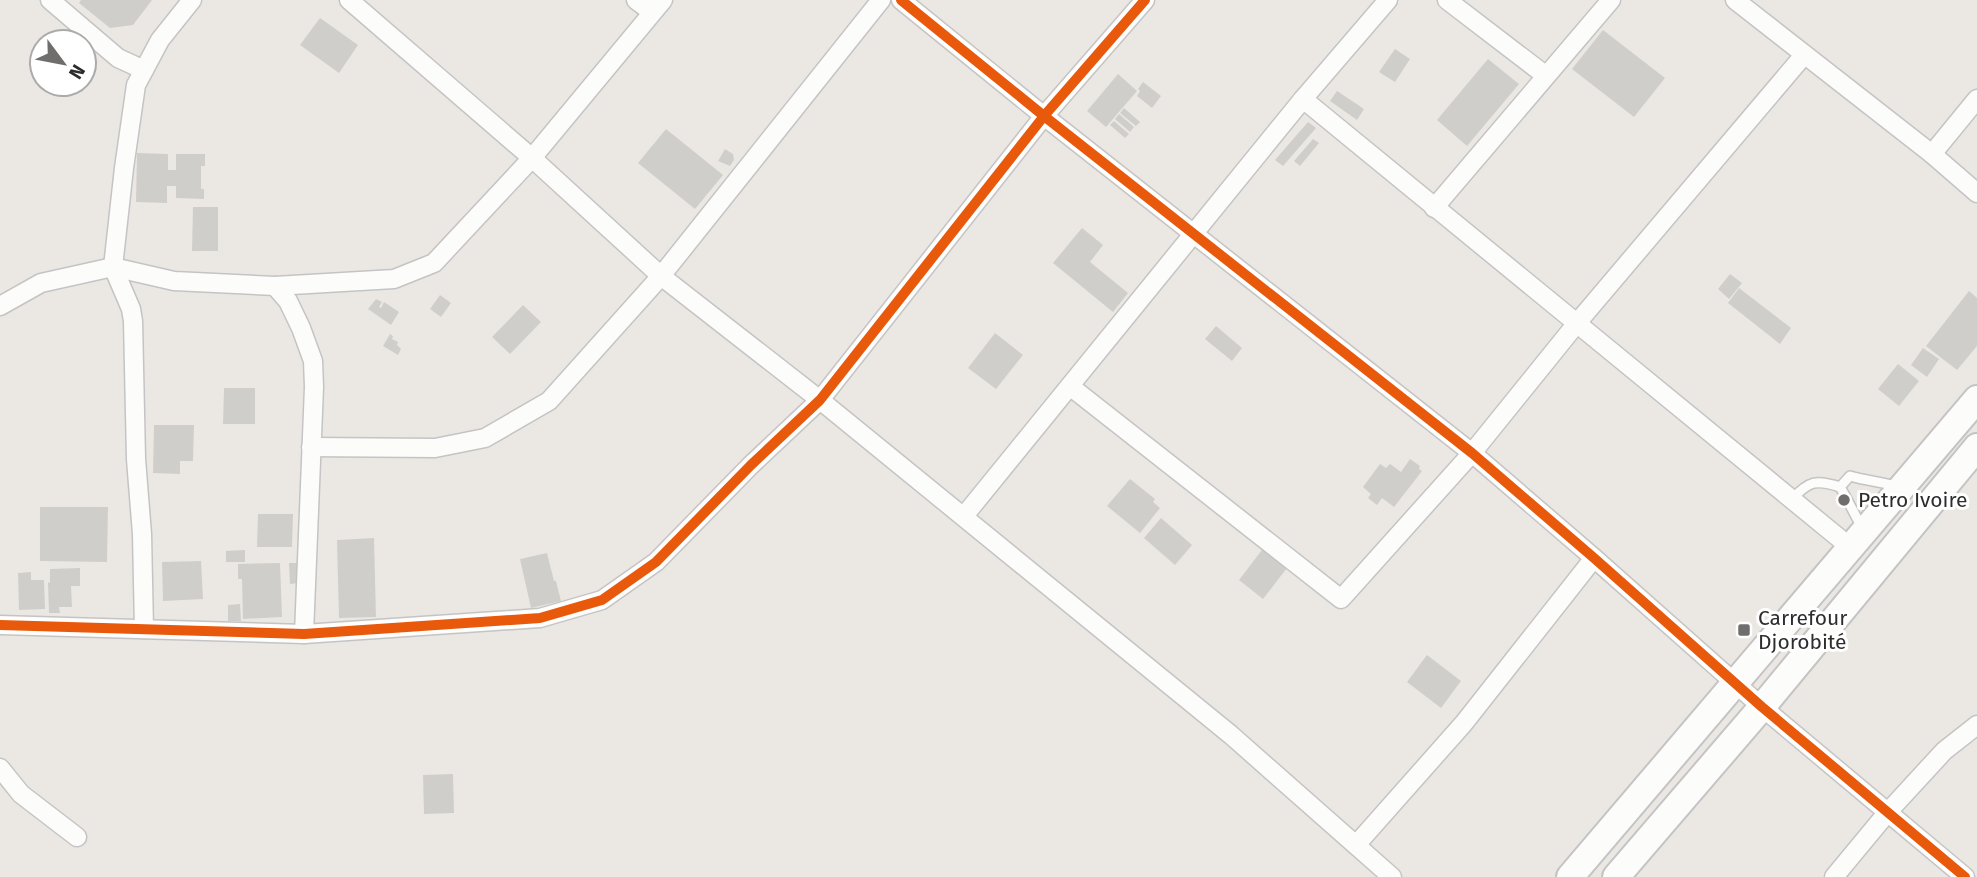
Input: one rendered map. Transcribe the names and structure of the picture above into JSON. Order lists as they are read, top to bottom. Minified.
{"places":{"other":["Petro Ivoire"],"transit":["Carrefour Djorobité"]},"north":"bottom right"}
